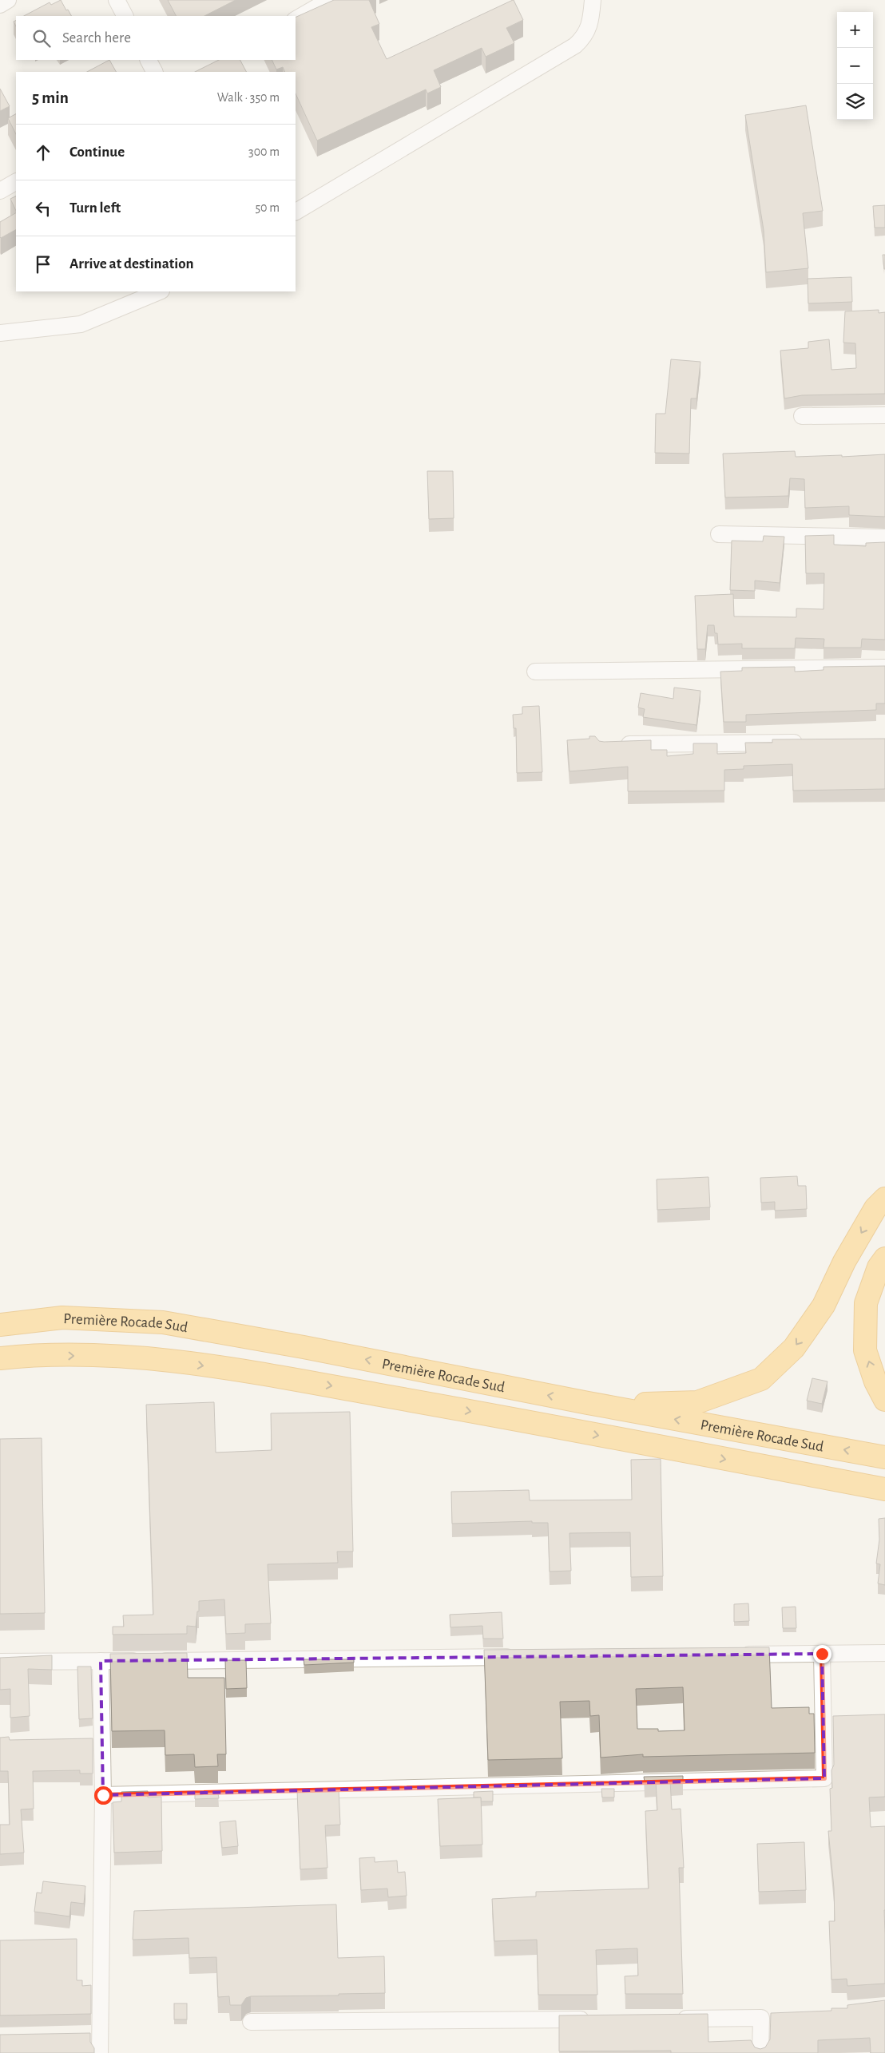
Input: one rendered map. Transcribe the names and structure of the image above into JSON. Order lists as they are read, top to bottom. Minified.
{"streets":{"highway":["Première Rocade Sud"]},"page":{"map_buttons":["+","−"],"search":"Search here","heading":["5 min","Walk · 350 m"],"list":[["Continue","300 m"],["Turn left","50 m"],"Arrive at destination"]}}
